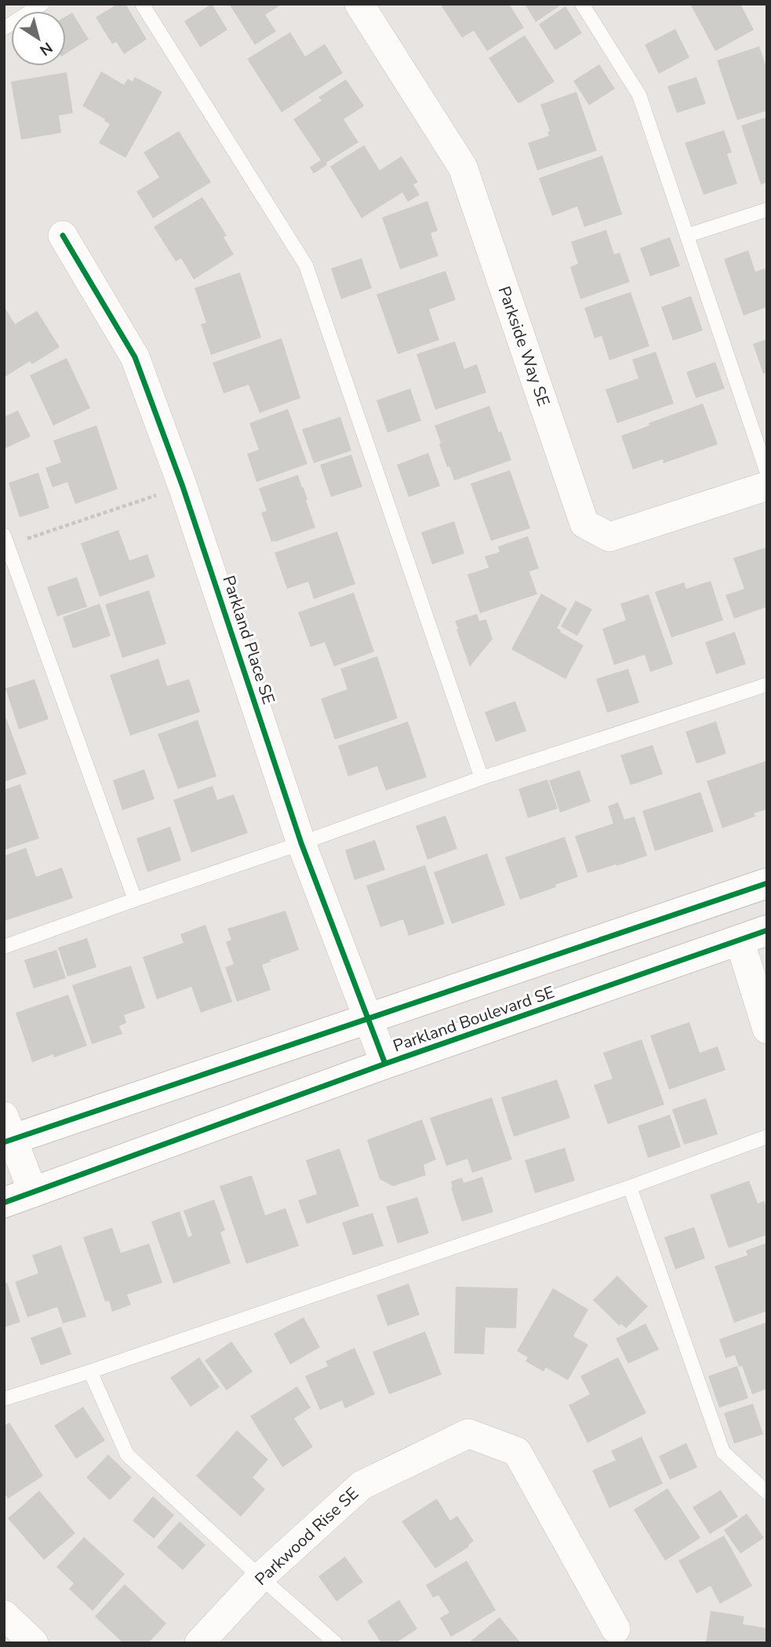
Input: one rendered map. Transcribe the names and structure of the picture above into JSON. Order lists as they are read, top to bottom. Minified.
{"streets":{"street":["Parkside Way SE","Parkland Place SE","Parkland Boulevard SE","Parkwood Rise SE"]},"crossings":[["Parkland Place SE","Parkland Boulevard SE"]],"north":"bottom right"}
